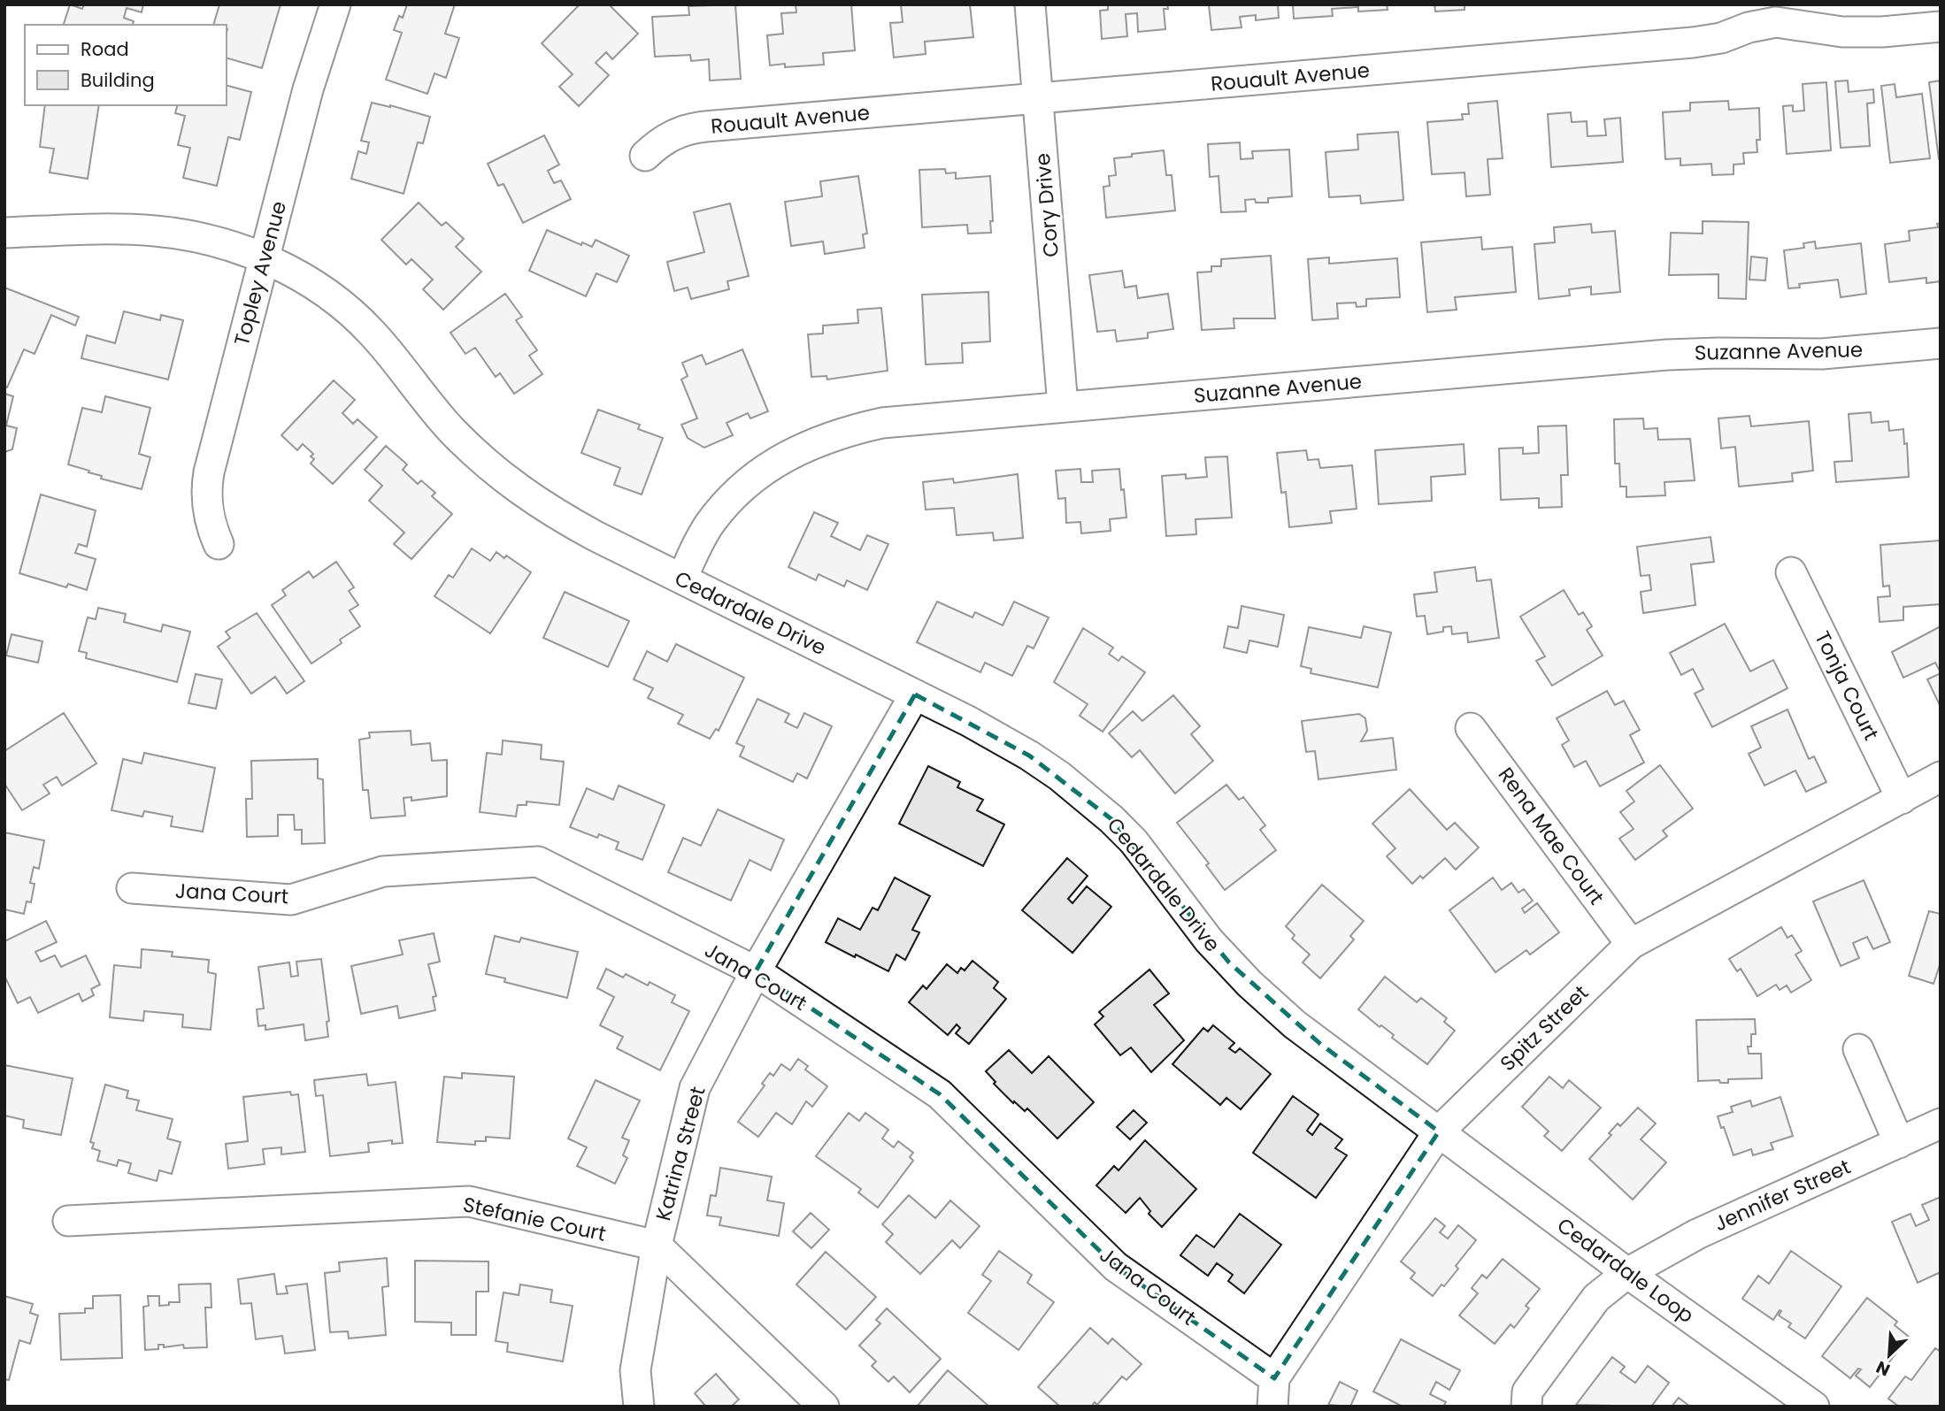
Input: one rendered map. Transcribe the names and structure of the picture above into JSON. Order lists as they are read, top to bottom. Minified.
{"streets":{"street":["Rouault Avenue","Cory Drive","Topley Avenue","Suzanne Avenue","Cedardale Drive","Tonja Court","Rena Mae Court","Jana Court","Spitz Street","Katrina Street","Jennifer Street","Stefanie Court","Cedardale Loop"]},"crossings":[["Rouault Avenue","Cory Drive"],["Cory Drive","Suzanne Avenue"],["Topley Avenue","Cedardale Drive"],["Suzanne Avenue","Cedardale Drive"],["Cedardale Drive","Spitz Street"],["Cedardale Drive","Katrina Street"],["Cedardale Drive","Cedardale Loop"],["Tonja Court","Spitz Street"],["Rena Mae Court","Spitz Street"],["Jana Court","Spitz Street"],["Jana Court","Katrina Street"],["Spitz Street","Cedardale Loop"],["Katrina Street","Stefanie Court"],["Jennifer Street","Cedardale Loop"]],"legend":["Road","Building"],"north":"bottom left"}
